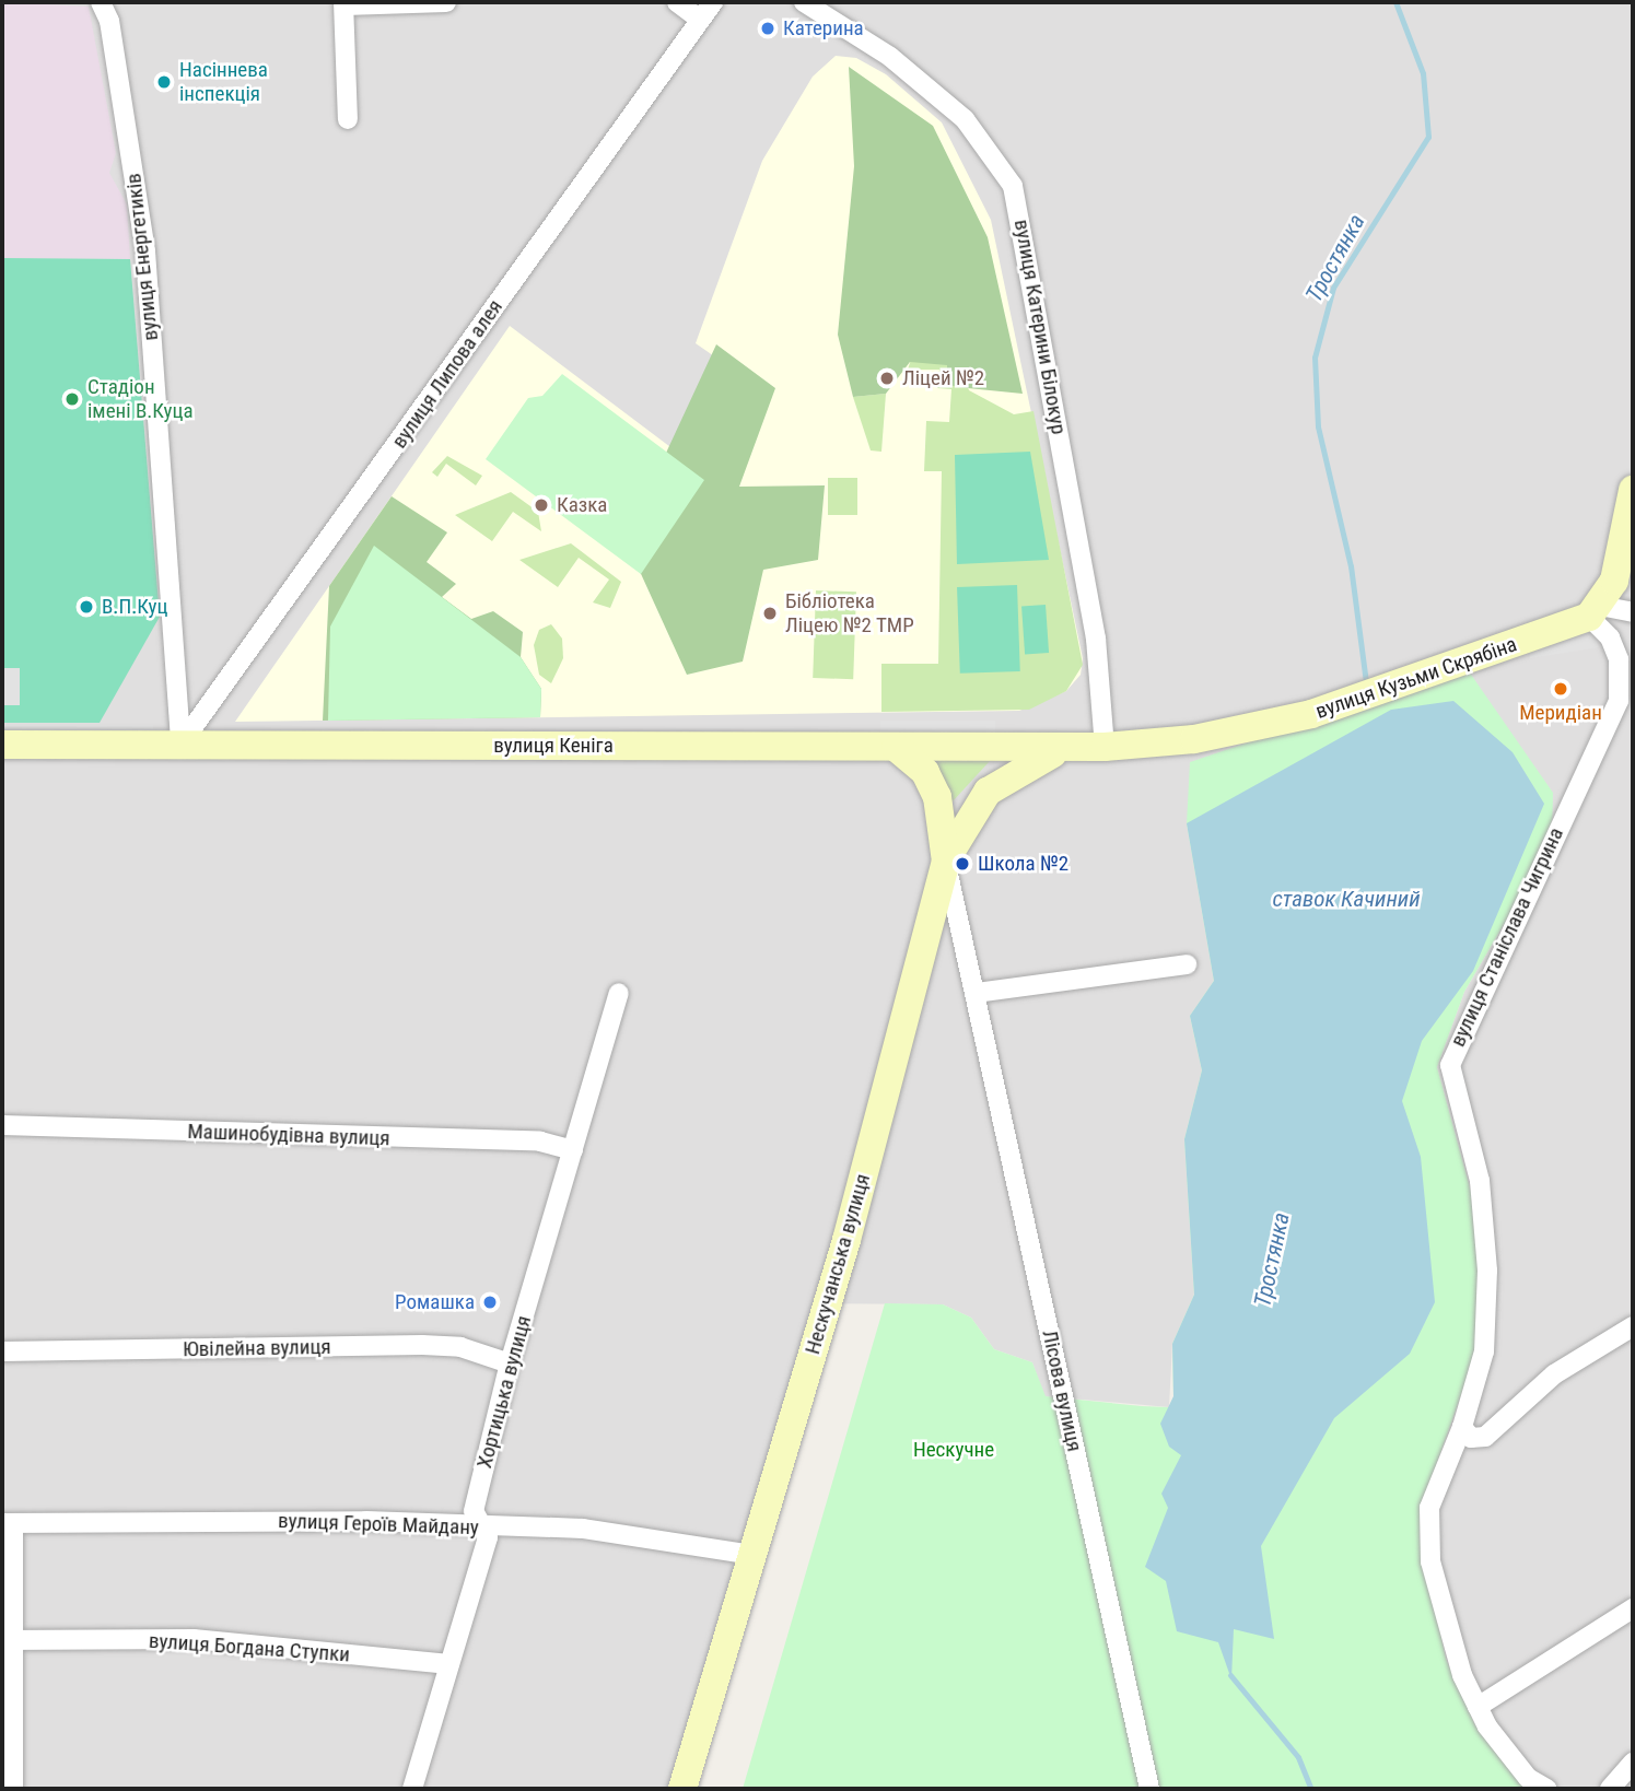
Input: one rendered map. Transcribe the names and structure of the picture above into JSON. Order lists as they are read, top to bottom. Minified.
{"streets":{"main road":["вулиця Кузьми Скрябіна","вулиця Кеніга","Нескучанська вулиця"],"street":["вулиця Енергетиків","вулиця Катерини Білокур","вулиця Липова алея","вулиця Станіслава Чигрина","Машинобудівна вулиця","Ювілейна вулиця","Лісова вулиця","Хортицька вулиця","вулиця Героїв Майдану","вулиця Богдана Ступки"]},"crossings":[["вулиця Енергетиків","вулиця Липова алея"],["вулиця Енергетиків","вулиця Кеніга"],["вулиця Катерини Білокур","вулиця Кузьми Скрябіна"],["вулиця Катерини Білокур","вулиця Кеніга"],["вулиця Липова алея","вулиця Кеніга"],["вулиця Кузьми Скрябіна","вулиця Кеніга"],["вулиця Кузьми Скрябіна","вулиця Станіслава Чигрина"],["вулиця Кеніга","Нескучанська вулиця"],["Машинобудівна вулиця","Хортицька вулиця"],["Нескучанська вулиця","Лісова вулиця"],["Нескучанська вулиця","вулиця Героїв Майдану"],["Ювілейна вулиця","Хортицька вулиця"],["Хортицька вулиця","вулиця Героїв Майдану"],["Хортицька вулиця","вулиця Богдана Ступки"]],"water":["Тростянка","ставок Качиний"],"parks":["Нескучне"],"places":["Катерина","Насіннева інспекція","Ліцей №2","Стадіон імені В.Куца","Казка","В.П.Куц","Бібліотека Ліцею №2 ТМР","Меридіан","Школа №2","Ромашка"]}
